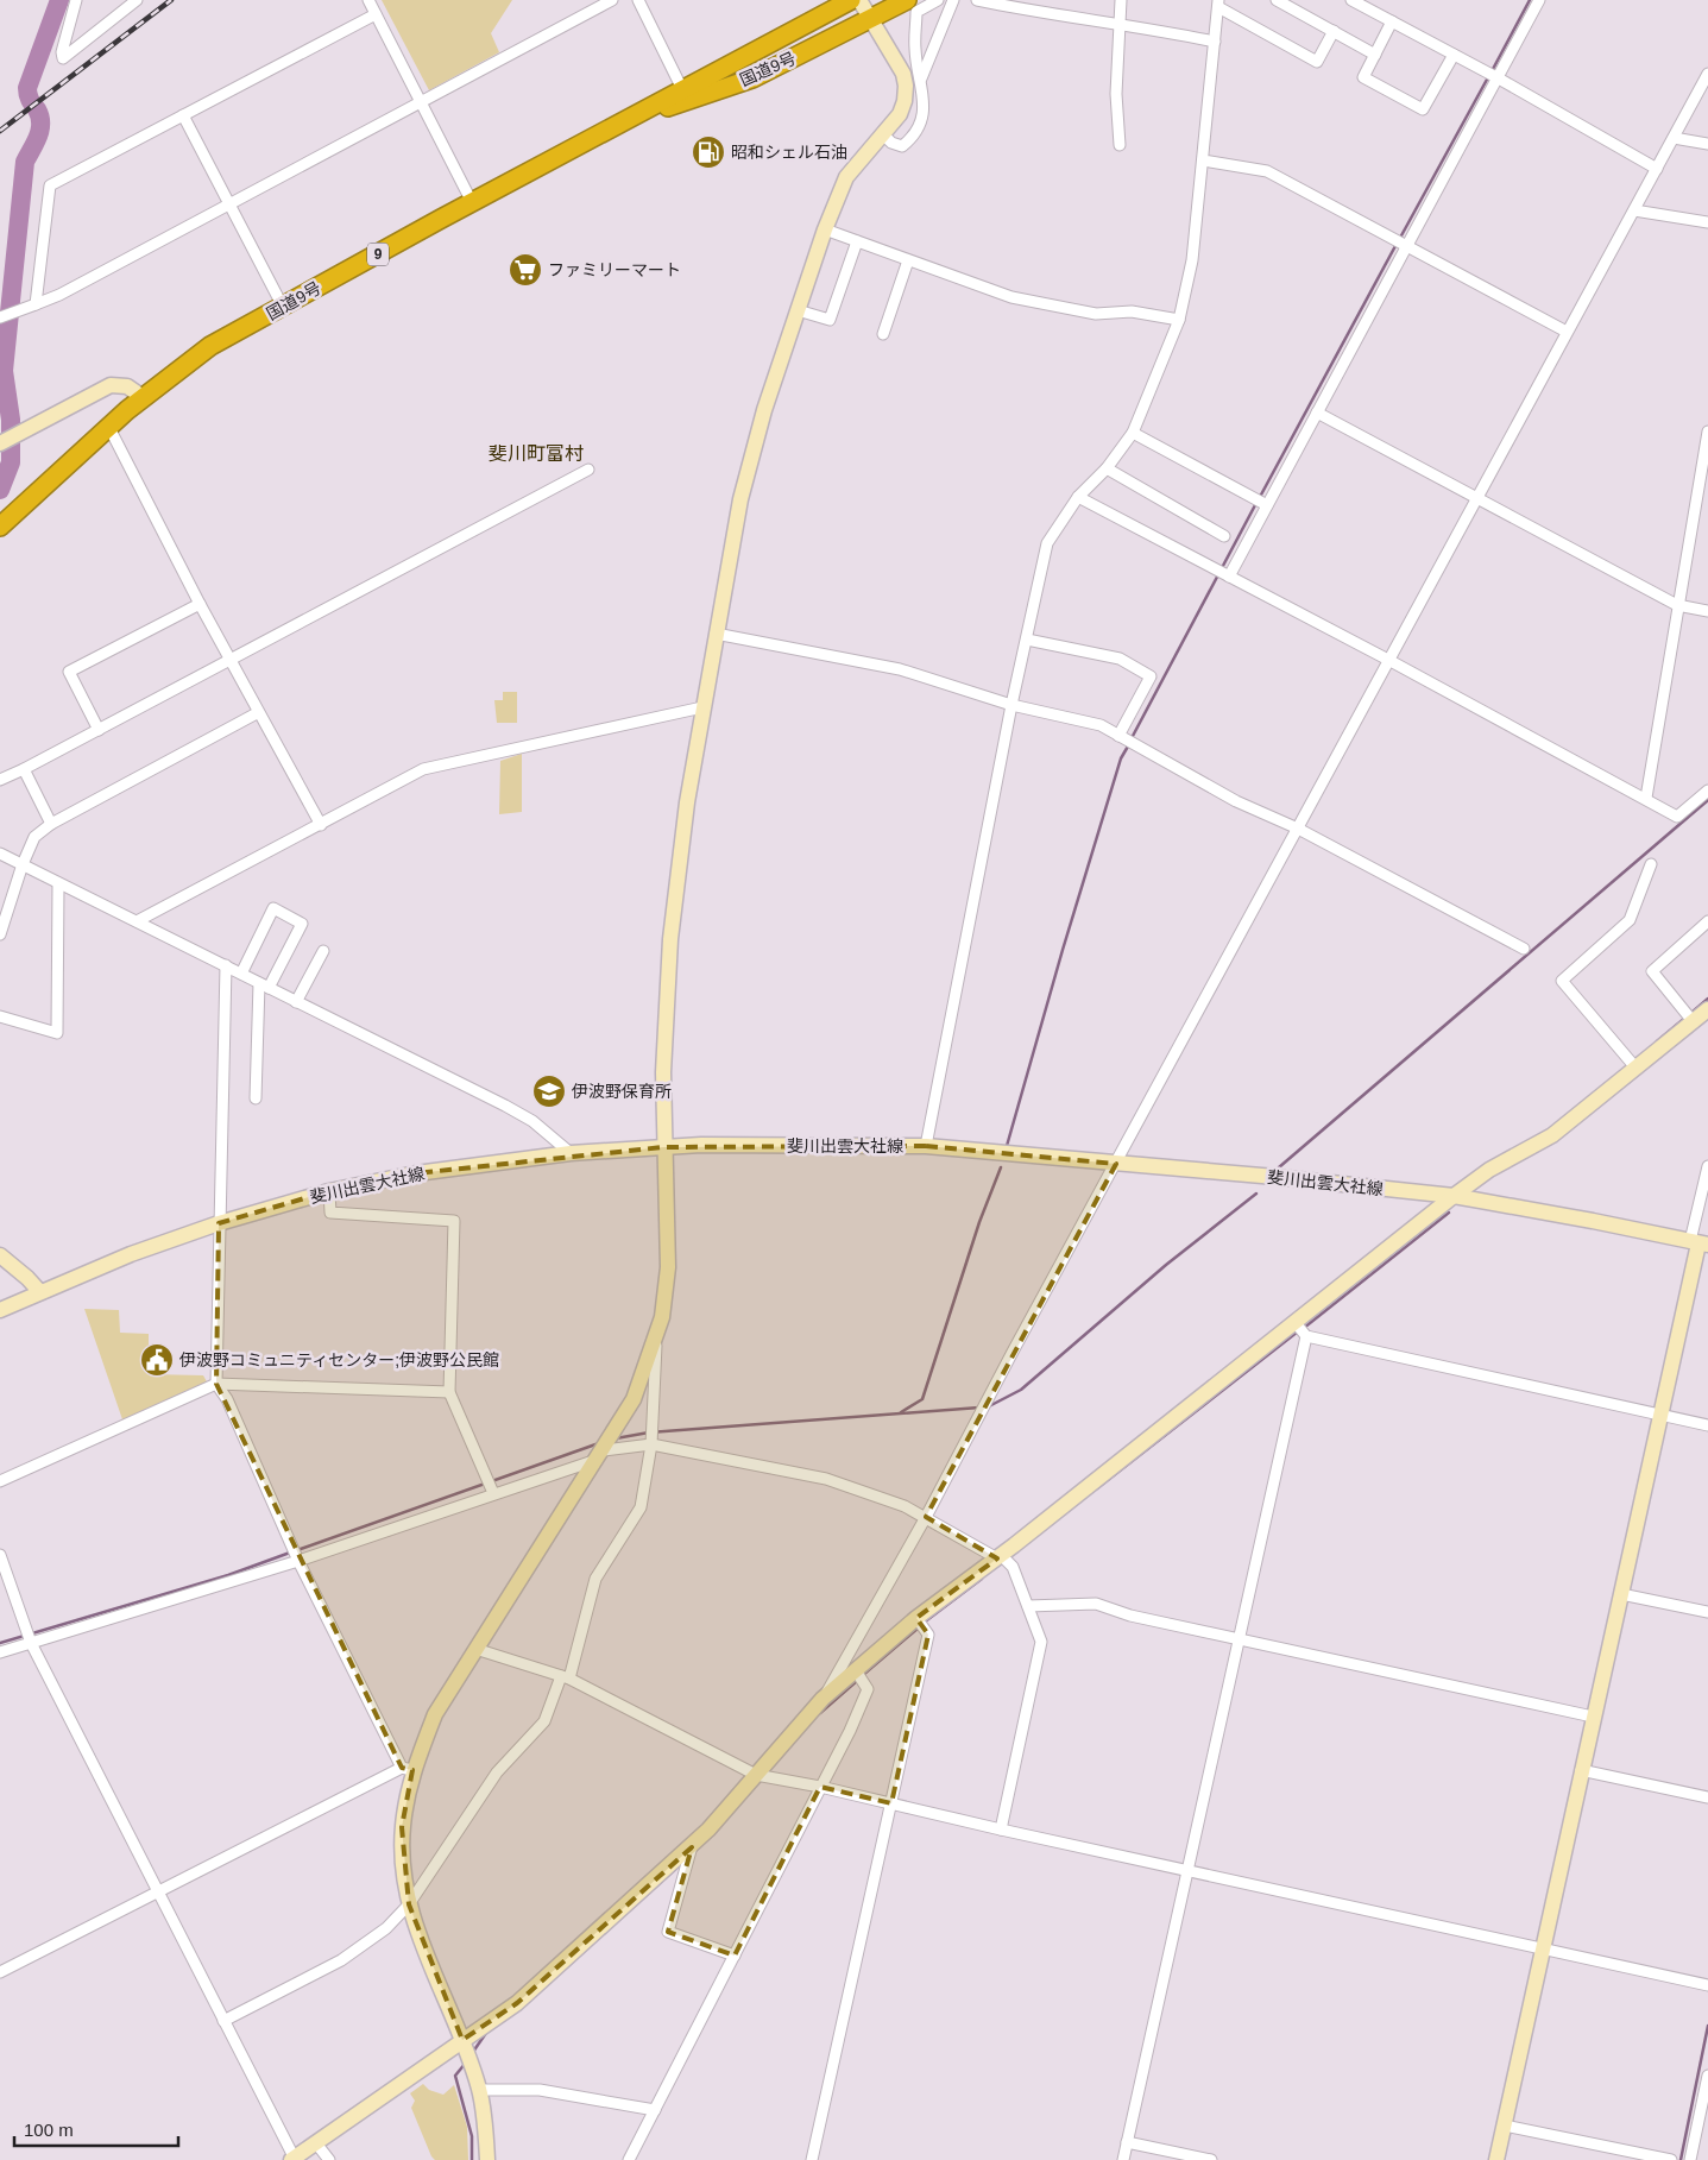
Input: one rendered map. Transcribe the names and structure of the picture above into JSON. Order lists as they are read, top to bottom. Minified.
{"streets":{"highway":["国道9号","9"],"street":["斐川出雲大社線"]},"districts":["斐川町富村"],"places":{"fuel station":["昭和シェル石油"],"supermarket":["ファミリーマート"],"school or university":["伊波野保育所"],"public building":["伊波野コミュニティセンター;伊波野公民館"]},"scale_bar":"100 m"}
